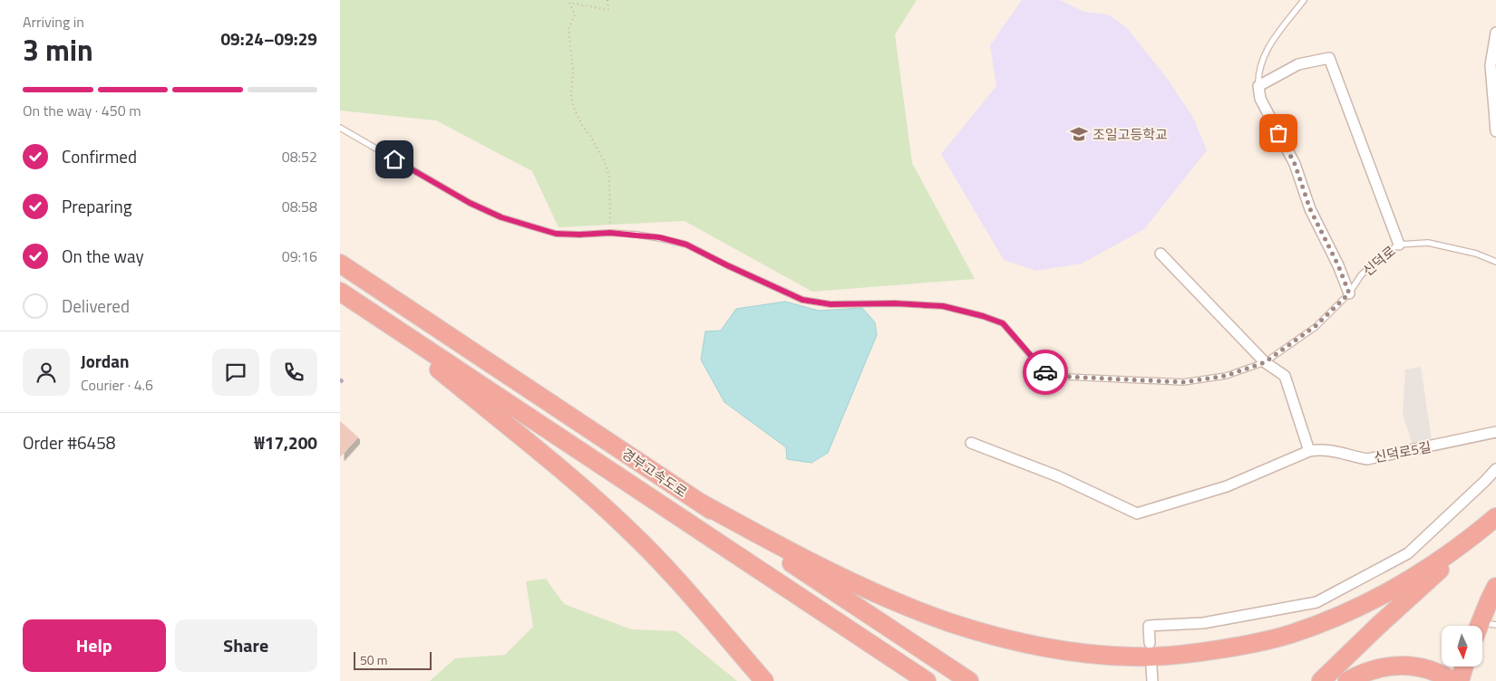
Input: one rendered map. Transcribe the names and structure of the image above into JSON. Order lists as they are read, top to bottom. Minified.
{"streets":{"highway":["경부고속도로"],"street":["신덕로5길"],"lane":["신덕로"]},"places":{"school or university":["조일고등학교"]},"scale_bar":"50 m","north":"bottom","page":{"heading":["3 min","Arriving in","09:24–09:29"],"panel":["Jordan","Courier · 4.6","Order #6458","₩17,200"],"bar":"On the way · 450 m","list":[["Confirmed","08:52"],["Preparing","08:58"],["On the way","09:16"],"Delivered"],"buttons":["Help","Share"],"scale":"50 m"}}
